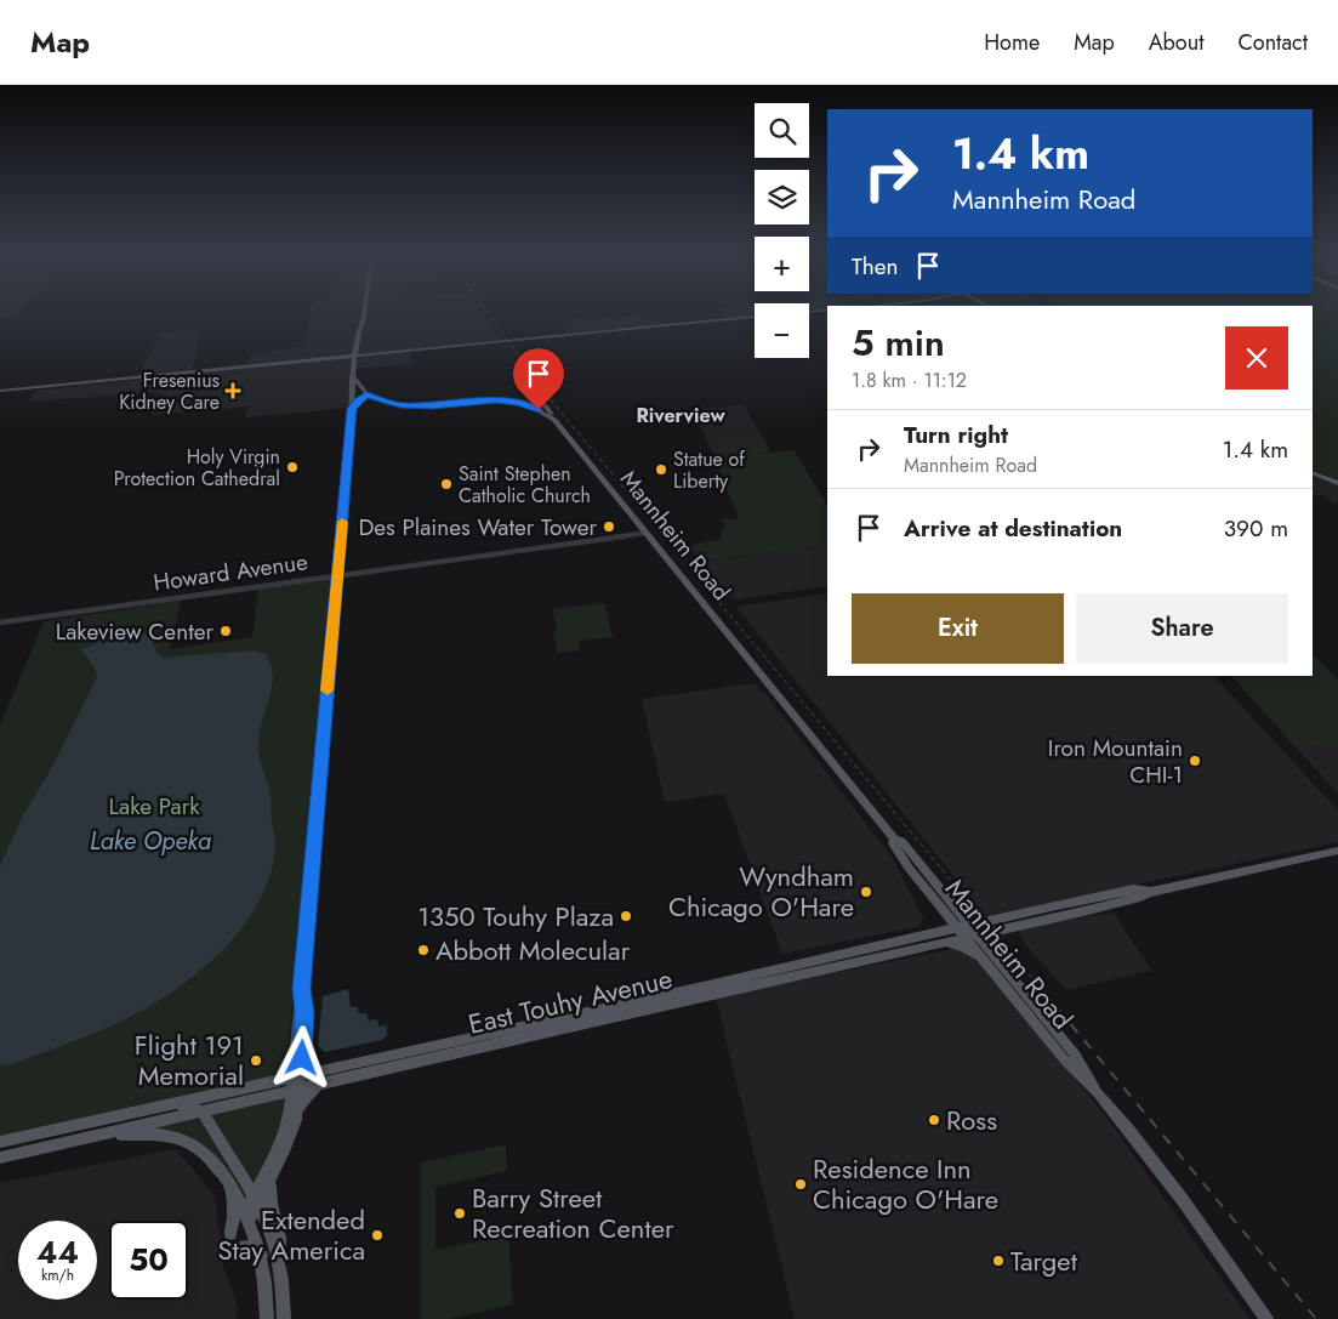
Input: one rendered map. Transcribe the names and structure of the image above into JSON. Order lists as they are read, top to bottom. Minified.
{"streets":{"main road":["Mannheim Road","East Touhy Avenue"],"street":["Howard Avenue"]},"crossings":[["Mannheim Road","Howard Avenue"],["Mannheim Road","East Touhy Avenue"]],"districts":["Riverview"],"water":["Lake Opeka"],"parks":["Lake Park"],"places":{"health":["Fresenius Kidney Care"],"other":["Holy Virgin Protection Cathedral","Statue of Liberty","Saint Stephen Catholic Church","Des Plaines Water Tower","Lakeview Center","Iron Mountain CHI-1","Wyndham Chicago O'Hare","1350 Touhy Plaza","Abbott Molecular","Flight 191 Memorial","Ross","Residence Inn Chicago O'Hare","Barry Street Recreation Center","Extended Stay America","Target"]},"page":{"header":"Map","nav":["Home","Map","About","Contact"],"map_buttons":["+","−"],"turn":["1.4 km","Mannheim Road"],"then":"Then","heading":["5 min","1.8 km · 11:12"],"list":[{"name":"Turn right","note":"Mannheim Road","value":"1.4 km"},{"name":"Arrive at destination","value":"390 m"}],"buttons":["Exit","Share"],"speed":"44 km/h","limit":"50"}}
